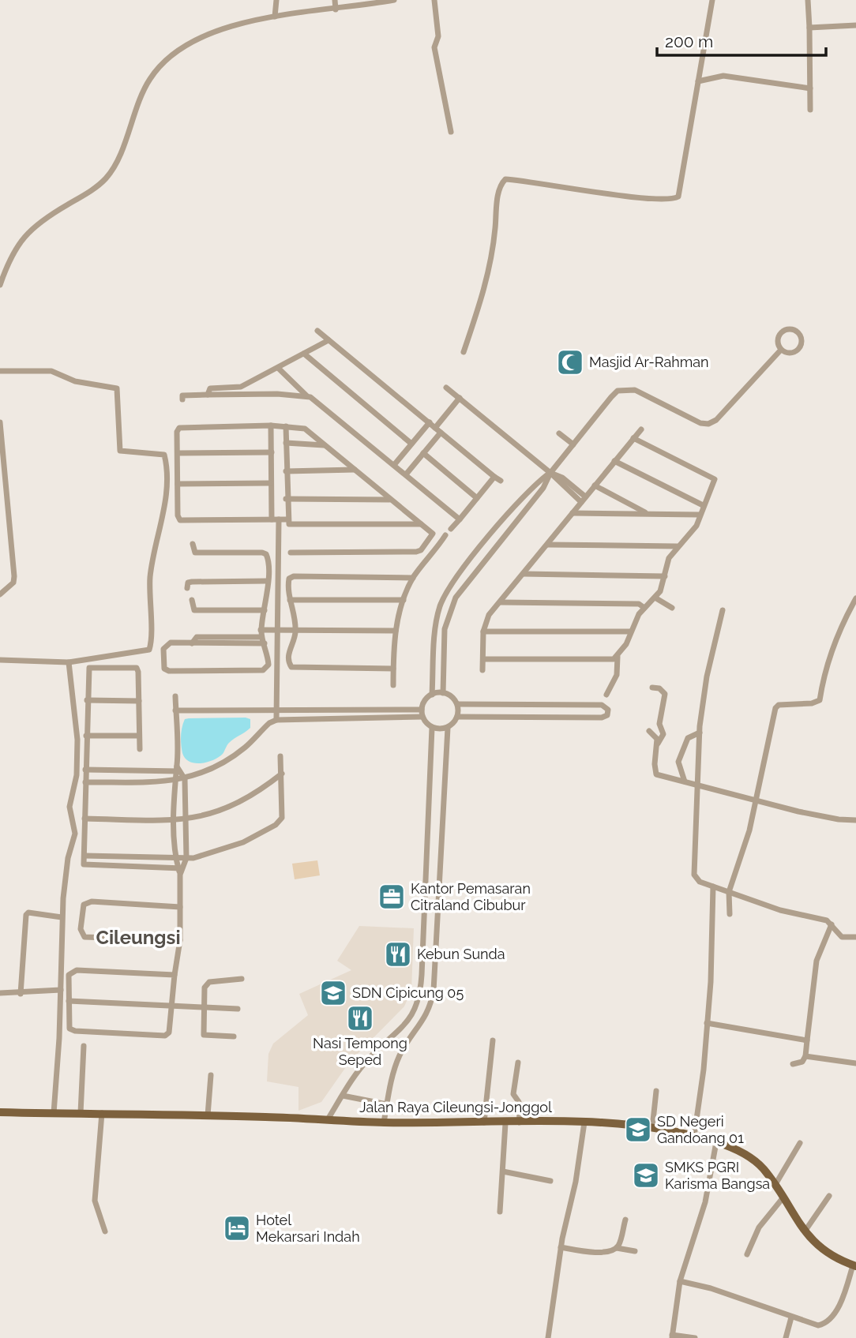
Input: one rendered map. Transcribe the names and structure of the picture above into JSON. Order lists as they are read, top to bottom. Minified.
{"streets":{"main road":["Jalan Raya Cileungsi-Jonggol"]},"districts":["Cileungsi"],"places":{"mosque":["Masjid Ar-Rahman"],"office":["Kantor Pemasaran Citraland Cibubur"],"restaurant":["Kebun Sunda","Nasi Tempong Seped"],"school or university":["SDN Cipicung 05","SD Negeri Gandoang 01","SMKS PGRI Karisma Bangsa"],"hotel":["Hotel Mekarsari Indah"]},"scale_bar":"200 m"}
